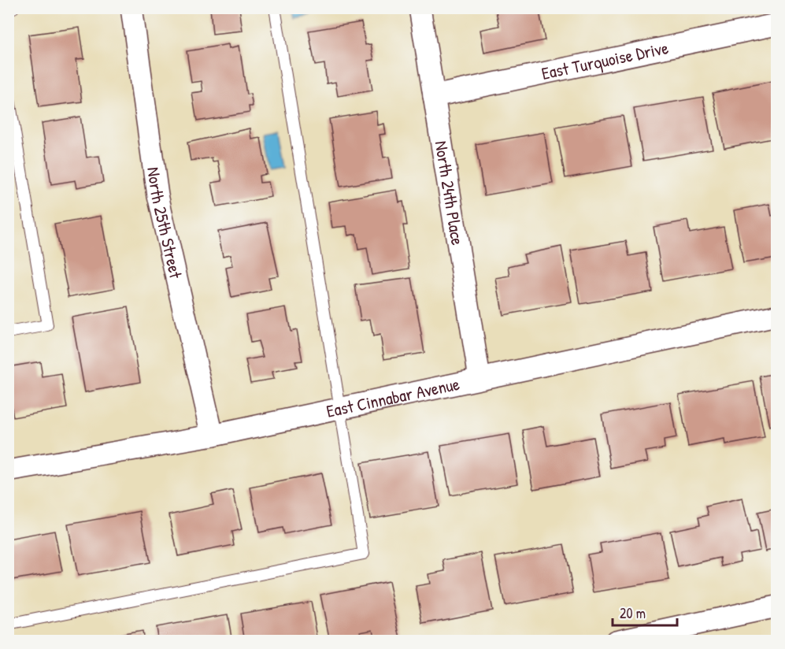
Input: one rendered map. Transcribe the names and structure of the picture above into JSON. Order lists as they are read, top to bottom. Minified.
{"streets":{"street":["East Turquoise Drive","North 24th Place","North 25th Street","East Cinnabar Avenue"]},"crossings":[["East Turquoise Drive","North 24th Place"],["North 24th Place","East Cinnabar Avenue"],["North 25th Street","East Cinnabar Avenue"]],"scale_bar":"20 m"}
